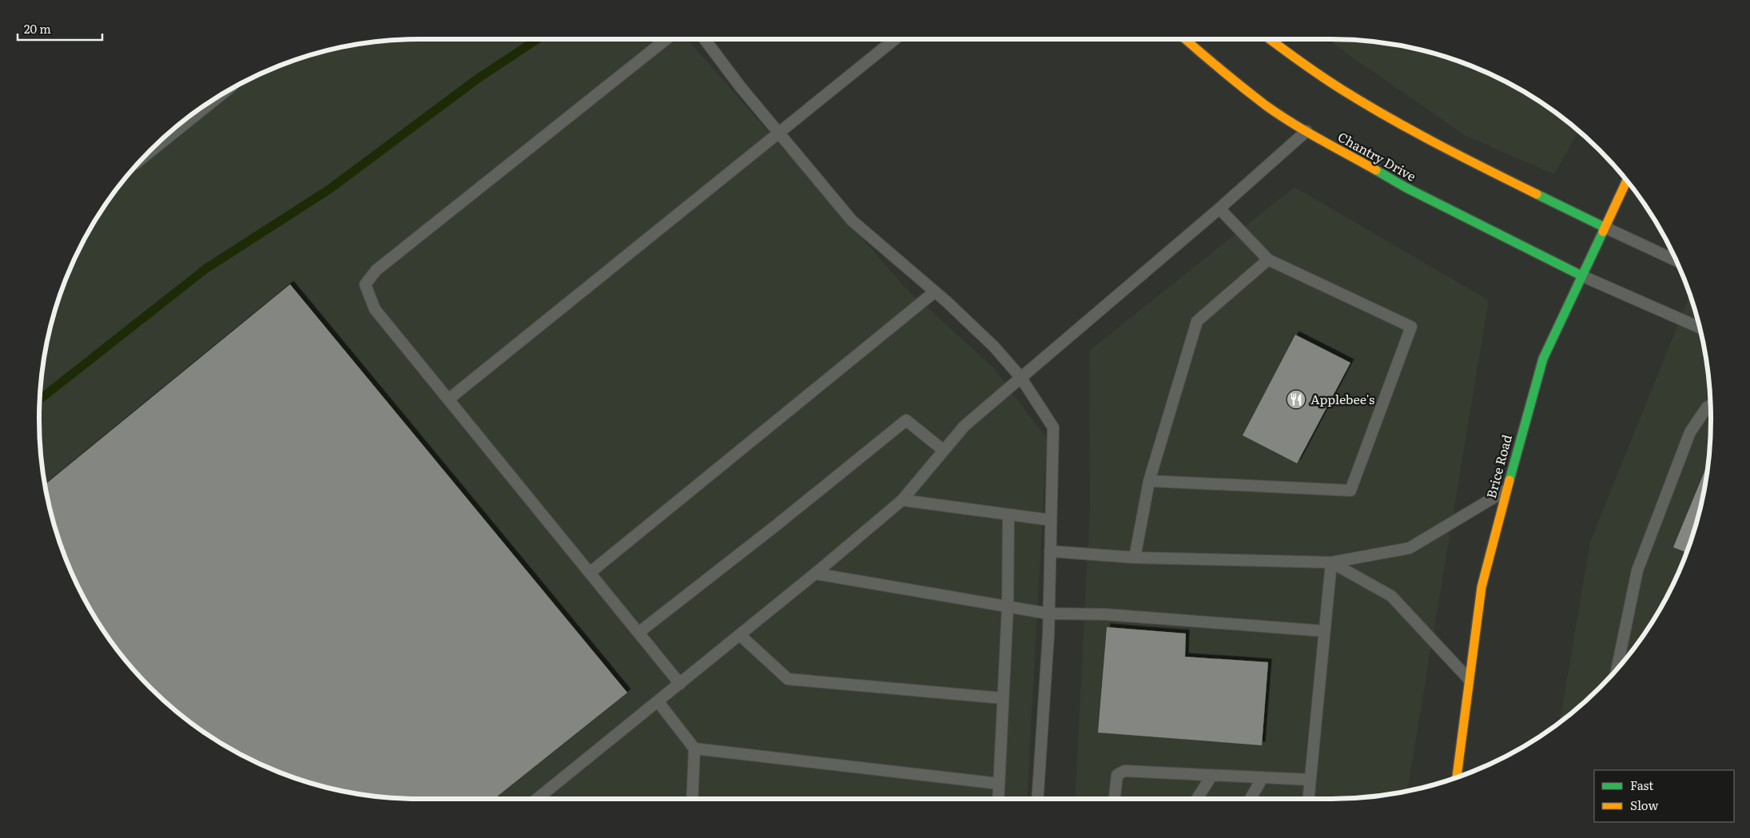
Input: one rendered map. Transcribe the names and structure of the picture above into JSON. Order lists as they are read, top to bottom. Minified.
{"streets":{"street":["Chantry Drive","Brice Road"]},"crossings":[["Chantry Drive","Brice Road"]],"places":{"restaurant":["Applebee's"]},"legend":["Fast","Slow"],"scale_bar":"20 m"}
